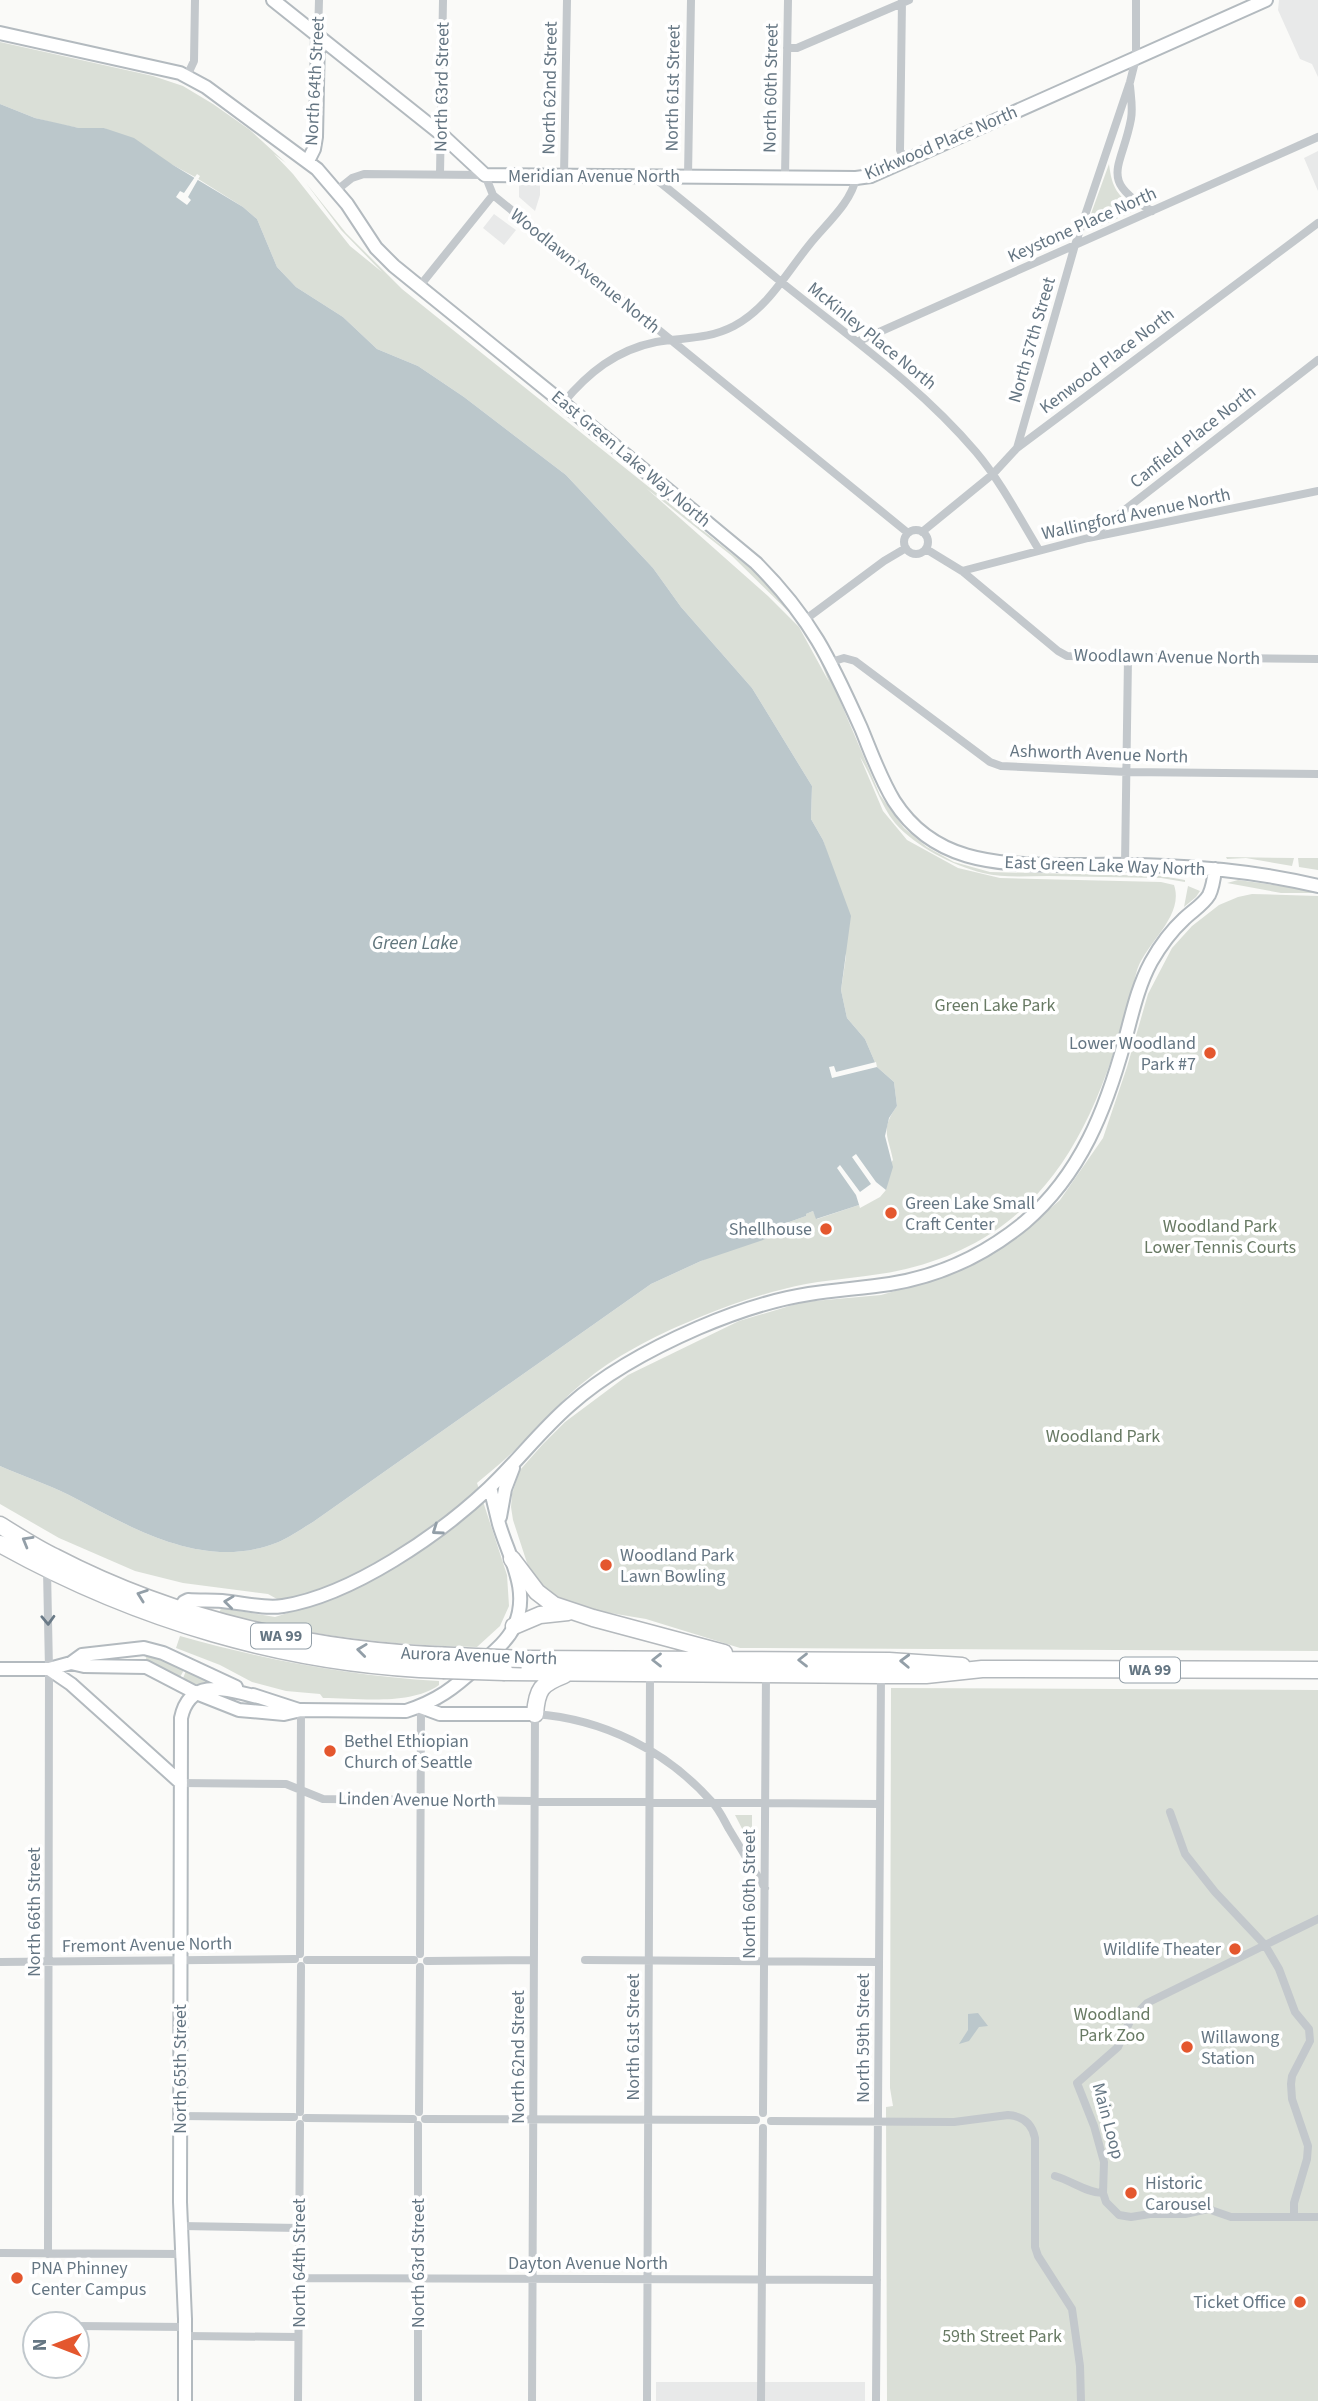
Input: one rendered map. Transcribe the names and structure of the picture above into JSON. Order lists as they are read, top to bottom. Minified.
{"streets":{"highway":["WA 99","Aurora Avenue North"],"main road":["North 64th Street","Kirkwood Place North","Meridian Avenue North","Woodlawn Avenue North","East Green Lake Way North","North 65th Street"],"street":["North 63rd Street","North 62nd Street","North 61st Street","North 60th Street","Keystone Place North","McKinley Place North","North 57th Street","Kenwood Place North","Canfield Place North","Wallingford Avenue North","Ashworth Avenue North","Linden Avenue North","North 66th Street","Fremont Avenue North","North 59th Street","Main Loop","Dayton Avenue North"]},"crossings":[["North 64th Street","Woodlawn Avenue North"],["North 64th Street","East Green Lake Way North"],["North 64th Street","Linden Avenue North"],["North 64th Street","Fremont Avenue North"],["North 64th Street","Dayton Avenue North"],["North 63rd Street","Meridian Avenue North"],["North 63rd Street","Woodlawn Avenue North"],["North 63rd Street","Linden Avenue North"],["North 63rd Street","Fremont Avenue North"],["North 63rd Street","Dayton Avenue North"],["North 62nd Street","Meridian Avenue North"],["North 62nd Street","Linden Avenue North"],["North 62nd Street","Fremont Avenue North"],["North 62nd Street","Dayton Avenue North"],["North 61st Street","Meridian Avenue North"],["North 61st Street","Aurora Avenue North"],["North 61st Street","Linden Avenue North"],["North 61st Street","Dayton Avenue North"],["North 60th Street","Meridian Avenue North"],["North 60th Street","Aurora Avenue North"],["North 60th Street","Linden Avenue North"],["Kirkwood Place North","Meridian Avenue North"],["Kirkwood Place North","Woodlawn Avenue North"],["Kirkwood Place North","McKinley Place North"],["Kirkwood Place North","North 57th Street"],["Kirkwood Place North","East Green Lake Way North"],["Meridian Avenue North","Woodlawn Avenue North"],["Meridian Avenue North","McKinley Place North"],["Meridian Avenue North","East Green Lake Way North"],["Keystone Place North","McKinley Place North"],["Keystone Place North","North 57th Street"],["Woodlawn Avenue North","Kenwood Place North"],["Woodlawn Avenue North","Wallingford Avenue North"],["McKinley Place North","Kenwood Place North"],["McKinley Place North","Wallingford Avenue North"],["North 57th Street","Kenwood Place North"],["Canfield Place North","Wallingford Avenue North"],["East Green Lake Way North","Ashworth Avenue North"],["Aurora Avenue North","North 66th Street"],["Aurora Avenue North","North 59th Street"],["Linden Avenue North","North 59th Street"],["Linden Avenue North","North 65th Street"],["North 66th Street","Fremont Avenue North"],["Fremont Avenue North","North 65th Street"],["North 59th Street","Dayton Avenue North"]],"water":["Green Lake"],"parks":["Green Lake Park","Woodland Park Lower Tennis Courts","Woodland Park","Woodland Park Zoo","59th Street Park"],"places":["Lower Woodland Park #7","Green Lake Small Craft Center","Shellhouse","Woodland Park Lawn Bowling","Bethel Ethiopian Church of Seattle","Wildlife Theater","Willawong Station","Historic Carousel","PNA Phinney Center Campus","Ticket Office"],"north":"left"}
